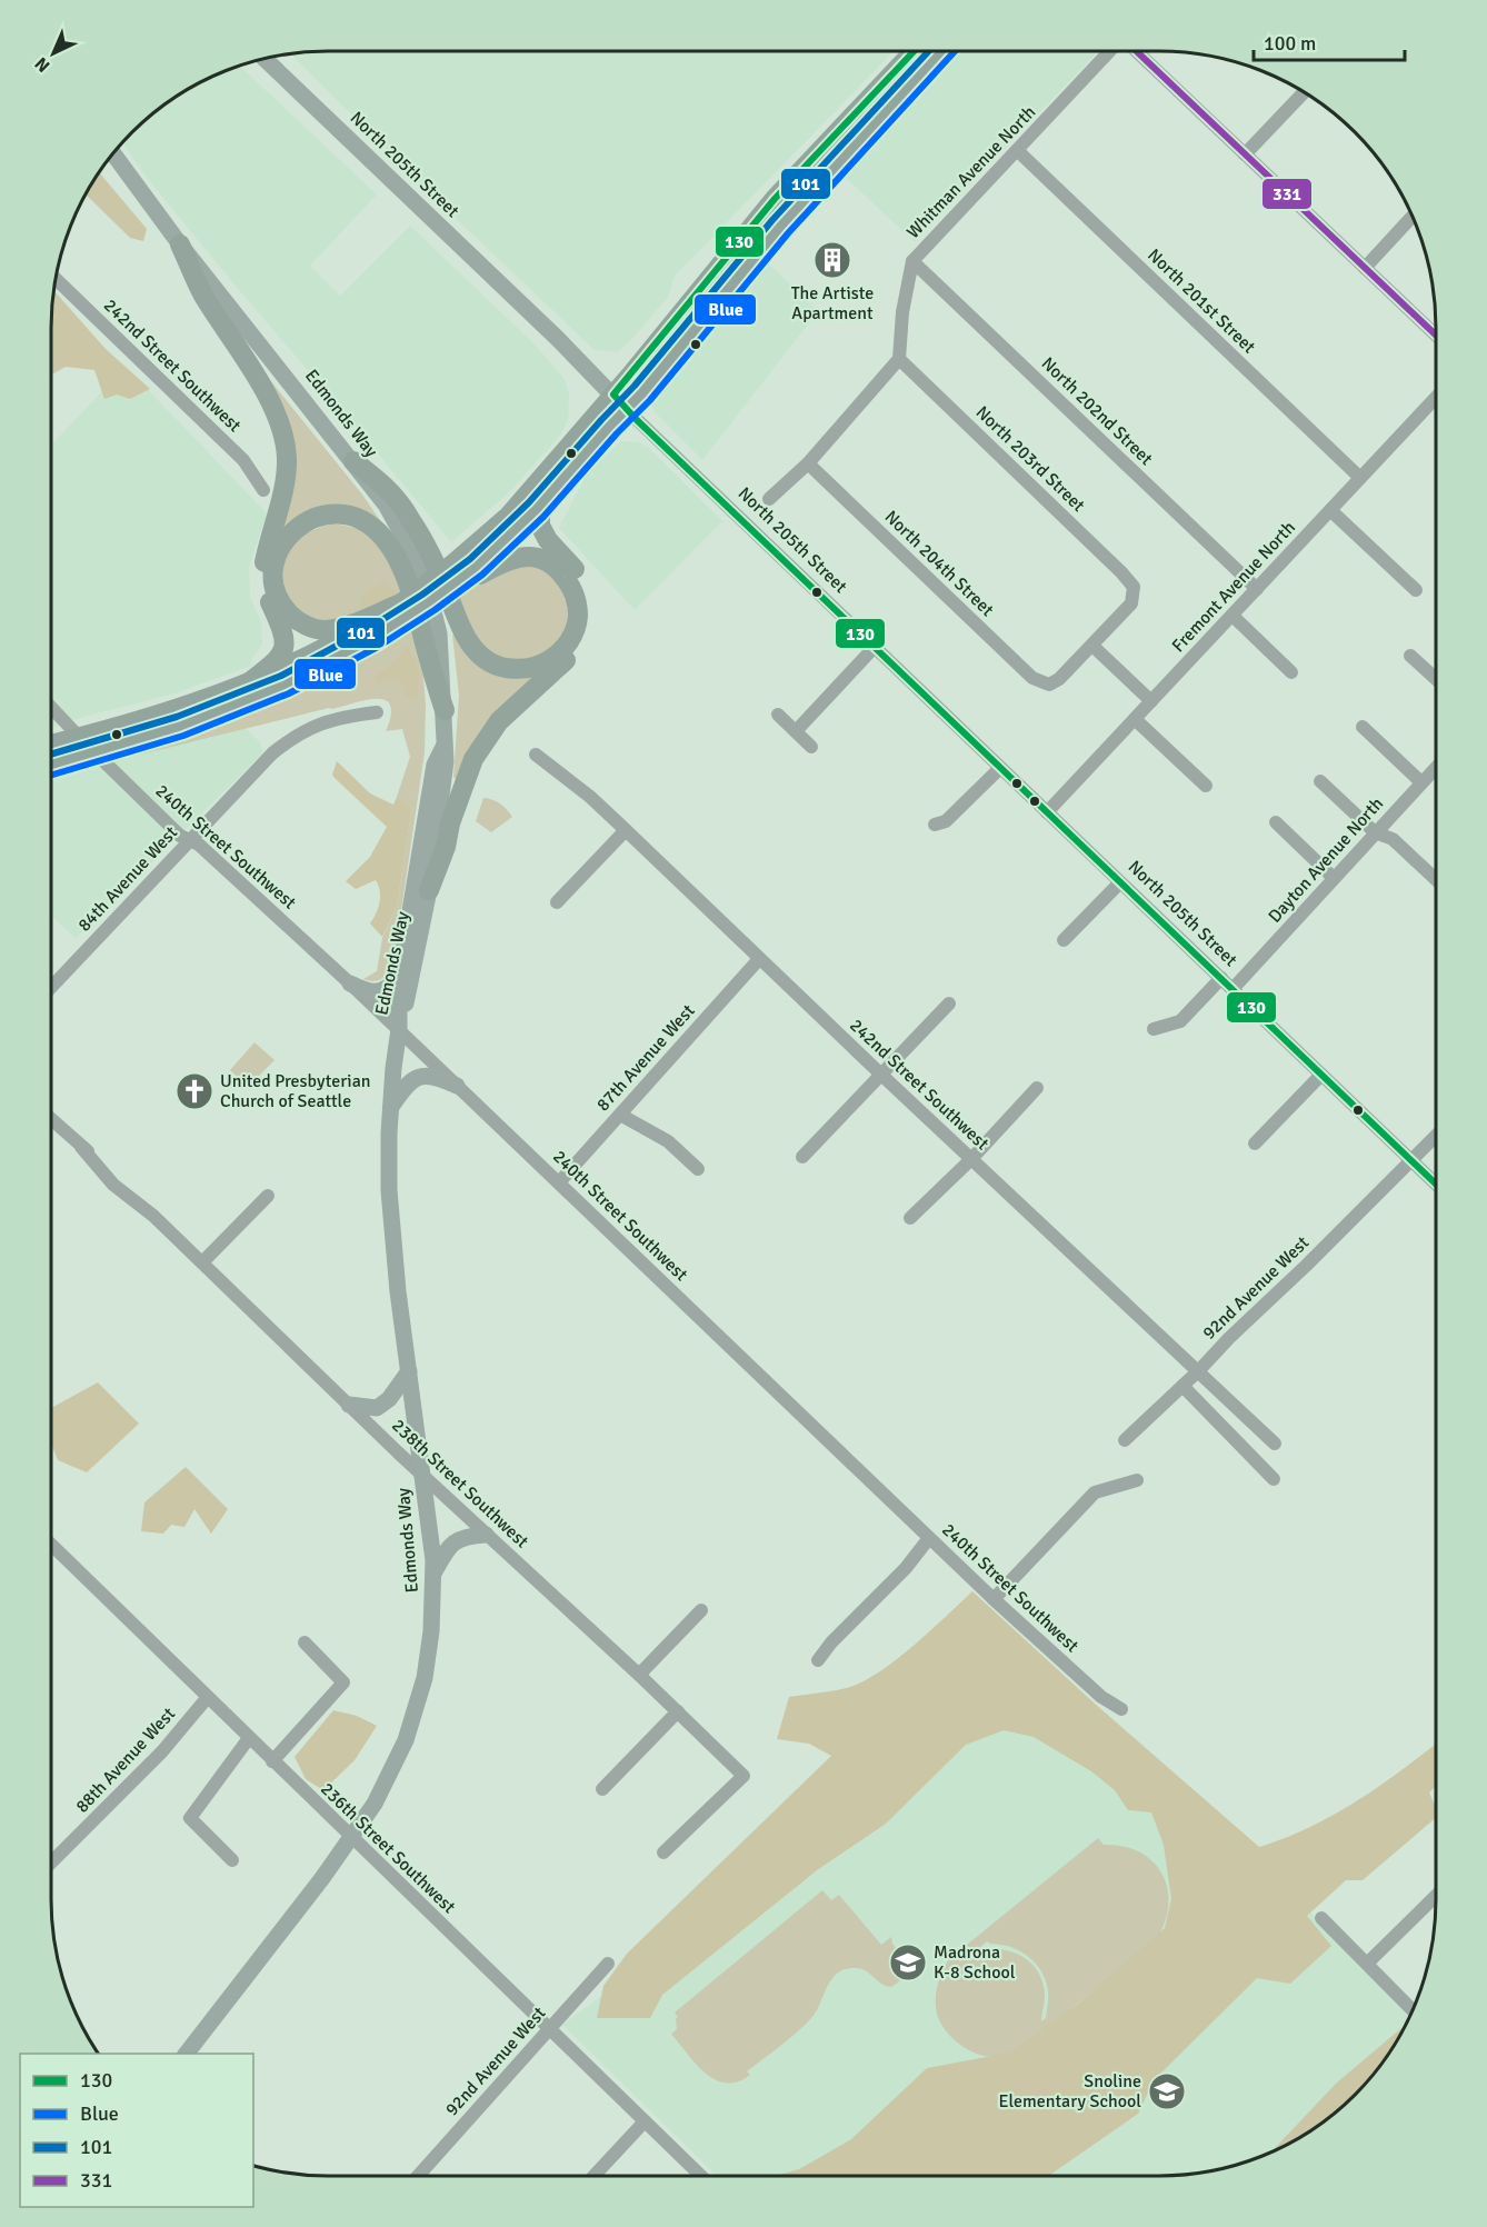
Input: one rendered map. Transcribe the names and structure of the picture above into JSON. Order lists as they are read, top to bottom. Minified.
{"streets":{"main road":["North 205th Street","Edmonds Way"],"street":["Whitman Avenue North","North 201st Street","242nd Street Southwest","North 202nd Street","North 203rd Street","North 204th Street","Fremont Avenue North","240th Street Southwest","Dayton Avenue North","84th Avenue West","87th Avenue West","92nd Avenue West","238th Street Southwest","88th Avenue West","236th Street Southwest"]},"crossings":[["North 205th Street","Fremont Avenue North"],["North 205th Street","Dayton Avenue North"],["North 205th Street","92nd Avenue West"],["Whitman Avenue North","North 201st Street"],["Whitman Avenue North","North 202nd Street"],["Whitman Avenue North","North 203rd Street"],["North 201st Street","Fremont Avenue North"],["242nd Street Southwest","87th Avenue West"],["242nd Street Southwest","92nd Avenue West"],["North 202nd Street","Fremont Avenue North"],["Edmonds Way","240th Street Southwest"],["Edmonds Way","238th Street Southwest"],["Edmonds Way","236th Street Southwest"],["North 203rd Street","North 204th Street"],["240th Street Southwest","84th Avenue West"],["240th Street Southwest","87th Avenue West"],["92nd Avenue West","236th Street Southwest"],["88th Avenue West","236th Street Southwest"]],"places":{"building":["The Artiste Apartment"],"church":["United Presbyterian Church of Seattle"],"school or university":["Madrona K-8 School","Snoline Elementary School"]},"lines":["transit line 130","transit line Blue","transit line 101","transit line 331"],"legend":["130","Blue","101","331"],"scale_bar":"100 m","north":"bottom left"}
